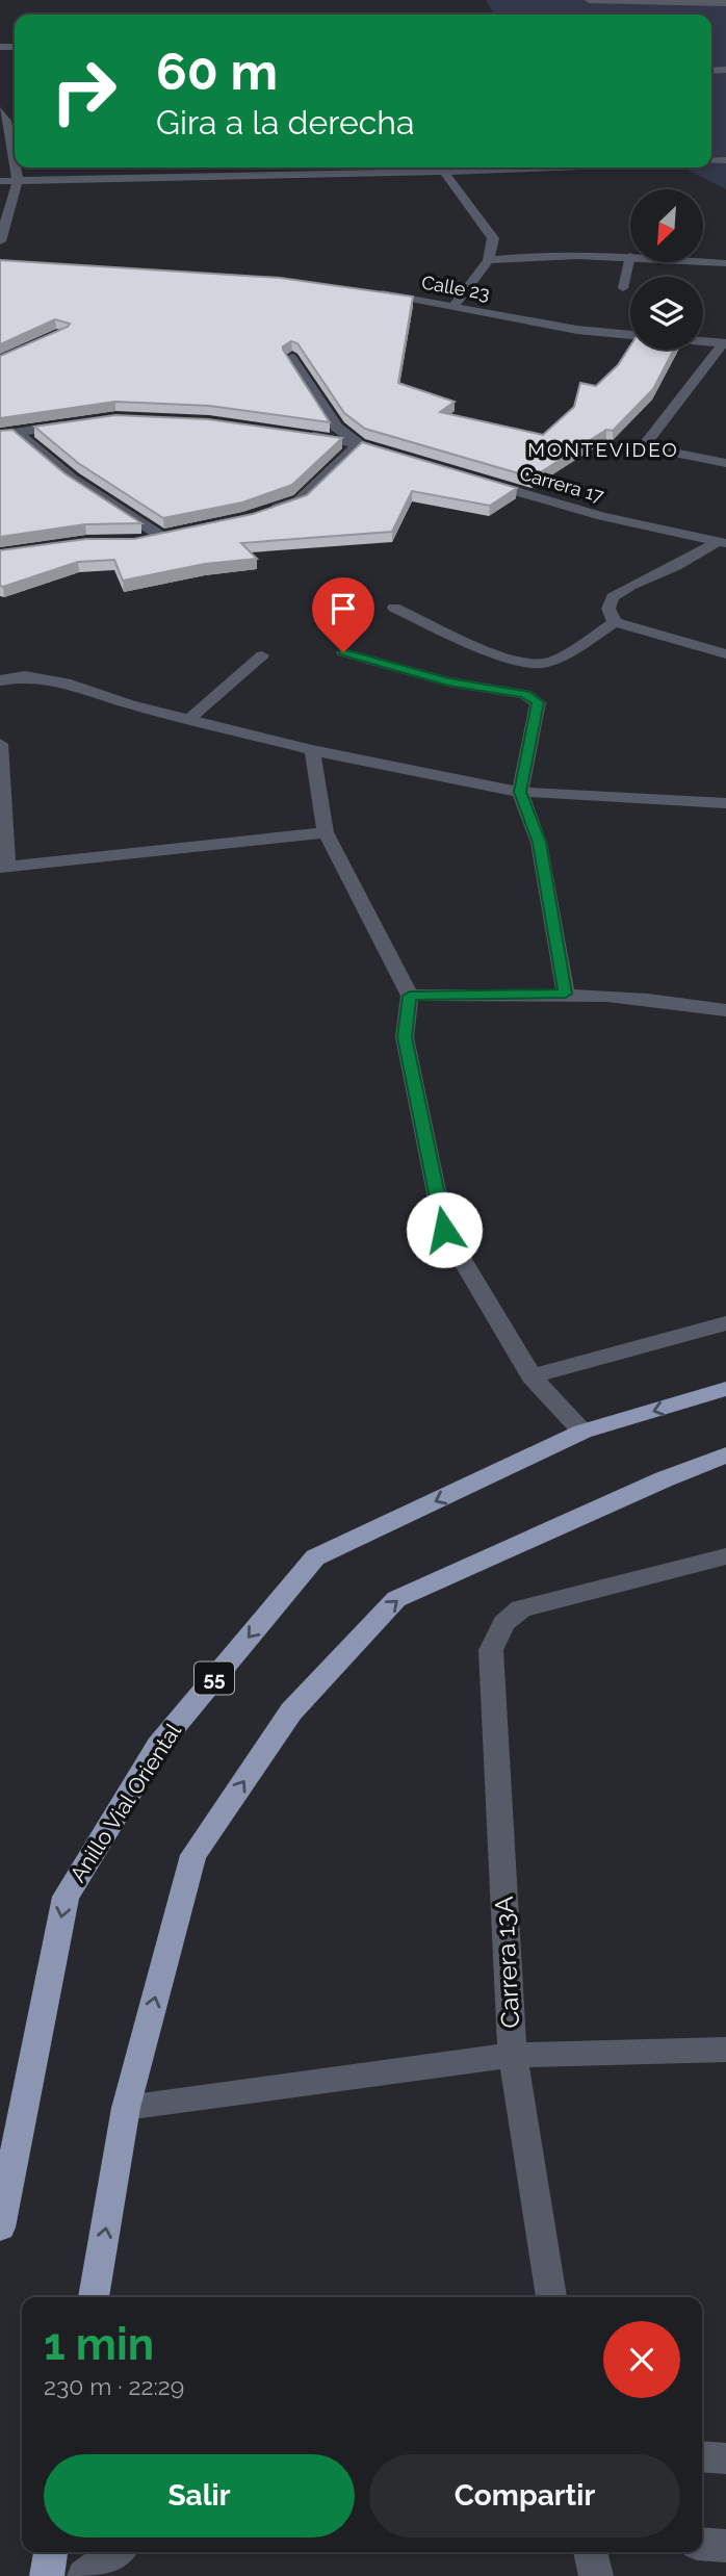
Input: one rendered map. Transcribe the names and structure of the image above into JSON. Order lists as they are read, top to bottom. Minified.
{"streets":{"highway":["55","Anillo Vial Oriental"],"street":["Calle 23","Carrera 17","Carrera 13A"]},"districts":["MONTEVIDEO"],"north":"bottom left","page":{"turn":["60 m","Gira a la derecha"],"heading":["1 min","230 m · 22:29"],"buttons":["Salir","Compartir"]}}
